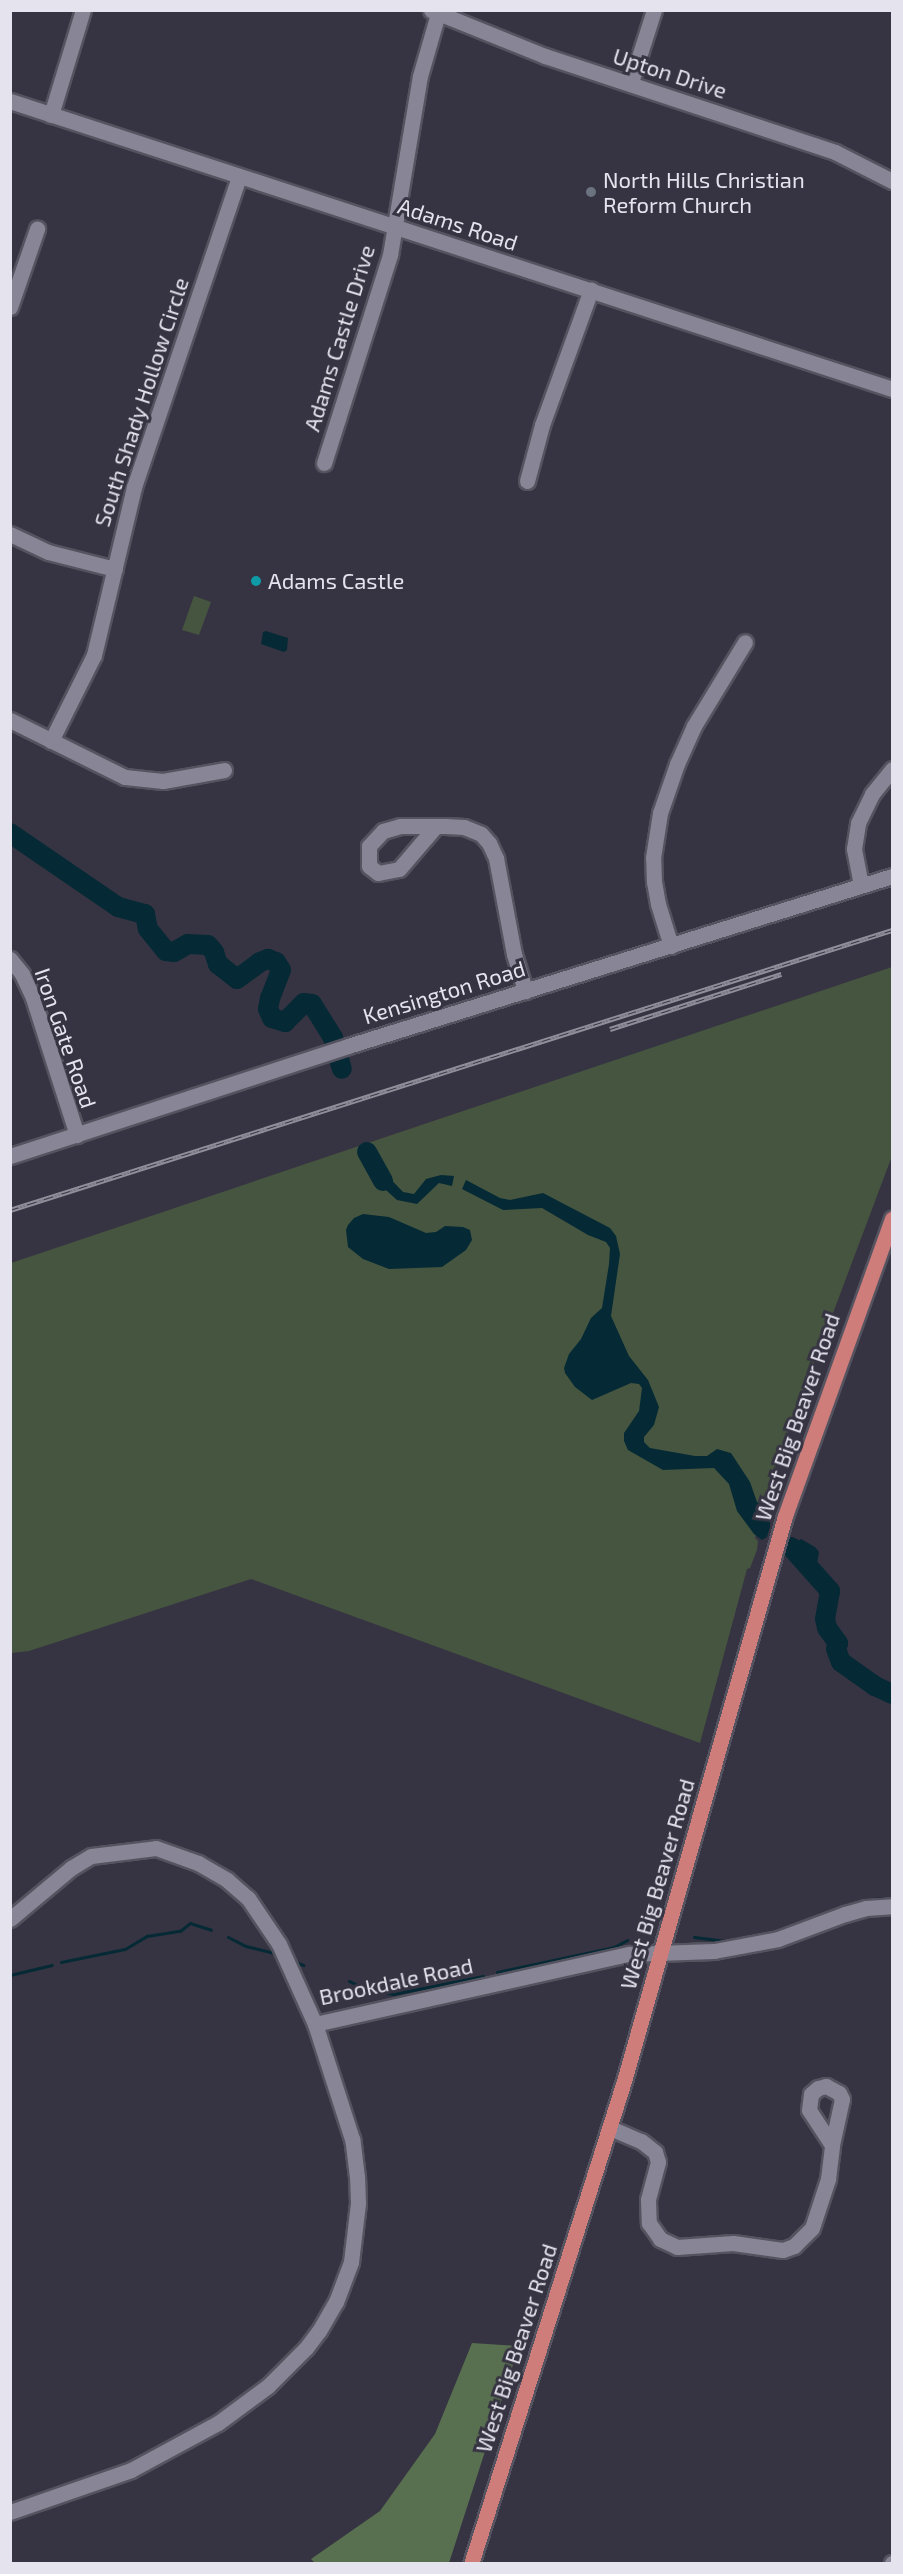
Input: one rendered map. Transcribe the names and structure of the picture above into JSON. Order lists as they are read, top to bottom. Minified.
{"streets":{"main road":["West Big Beaver Road"],"street":["Upton Drive","Adams Road","Adams Castle Drive","South Shady Hollow Circle","Kensington Road","Iron Gate Road","Brookdale Road"]},"crossings":[["Upton Drive","Adams Castle Drive"],["Adams Road","Adams Castle Drive"],["Adams Road","South Shady Hollow Circle"],["Kensington Road","Iron Gate Road"],["West Big Beaver Road","Brookdale Road"]],"places":["North Hills Christian Reform Church","Adams Castle"]}
